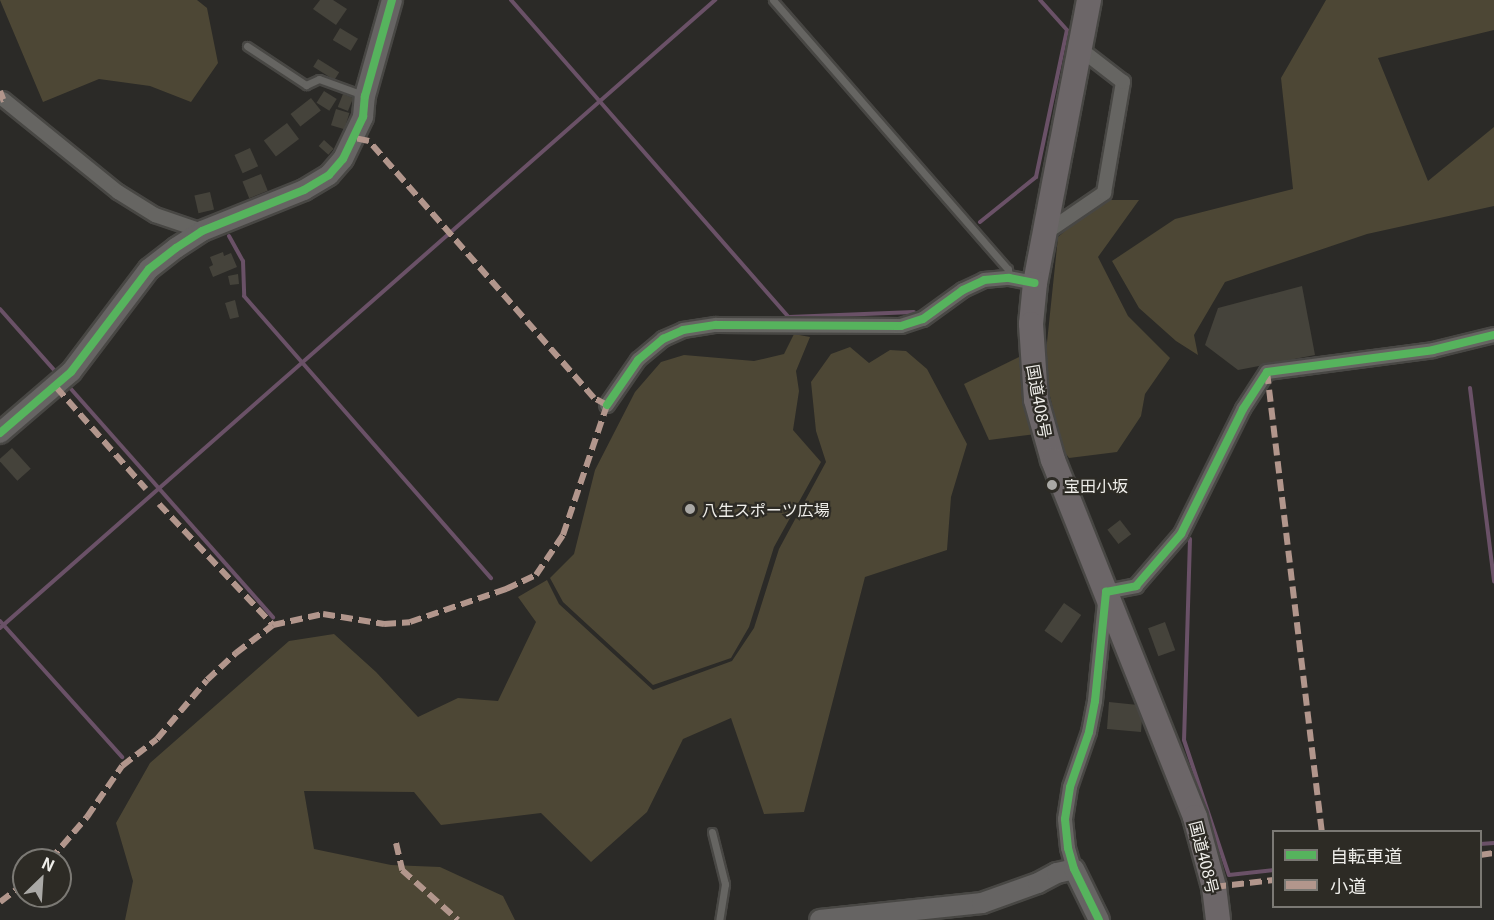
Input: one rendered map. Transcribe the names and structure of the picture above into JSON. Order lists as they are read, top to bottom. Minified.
{"streets":{"highway":["国道408号"]},"places":["宝田小坂","八生スポーツ広場"],"legend":["自転車道","小道"],"north":"top right"}
